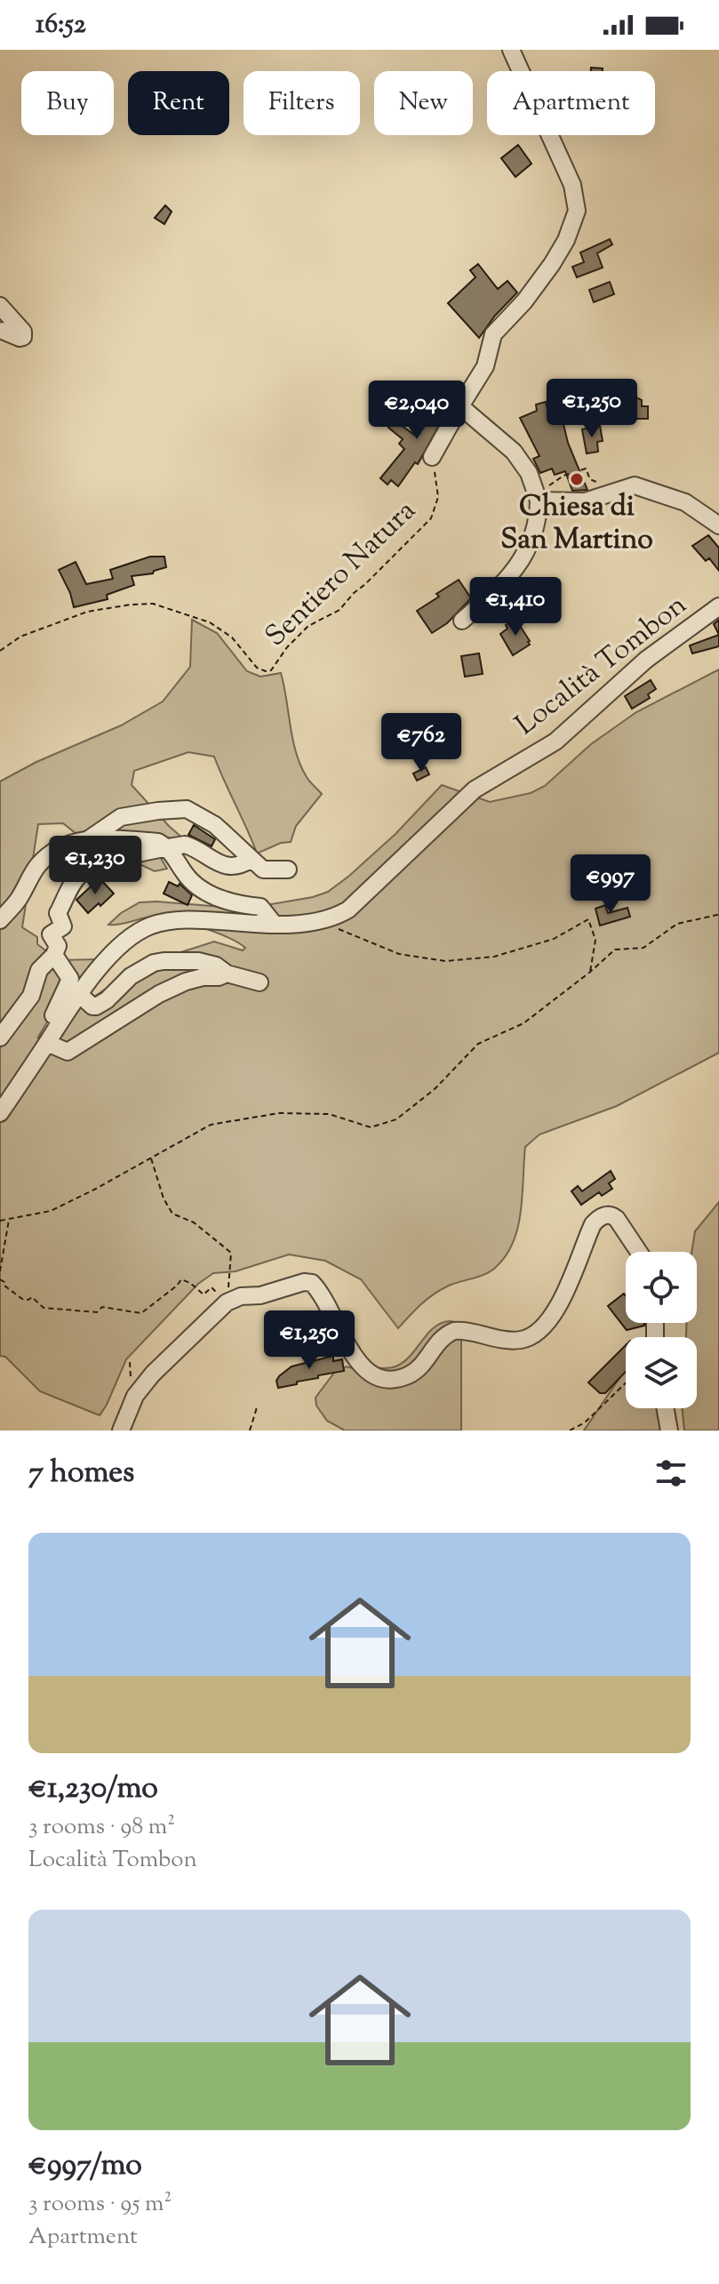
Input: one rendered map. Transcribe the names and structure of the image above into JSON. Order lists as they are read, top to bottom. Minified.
{"streets":{"street":["Località Tombon"],"path":["Sentiero Natura"]},"places":["Chiesa di San Martino"],"page":{"status":"16:52","chip":["Buy","Rent","Filters","New","Apartment"],"price":["€1,250","€2,040","€1,410","€762","€1,230","€997","€1,250"],"heading":"7 homes","list":[{"name":"€1,230/mo","note":"3 rooms · 98 m² · Località Tombon"},{"name":"€997/mo","note":"3 rooms · 95 m² · Apartment"}]}}
